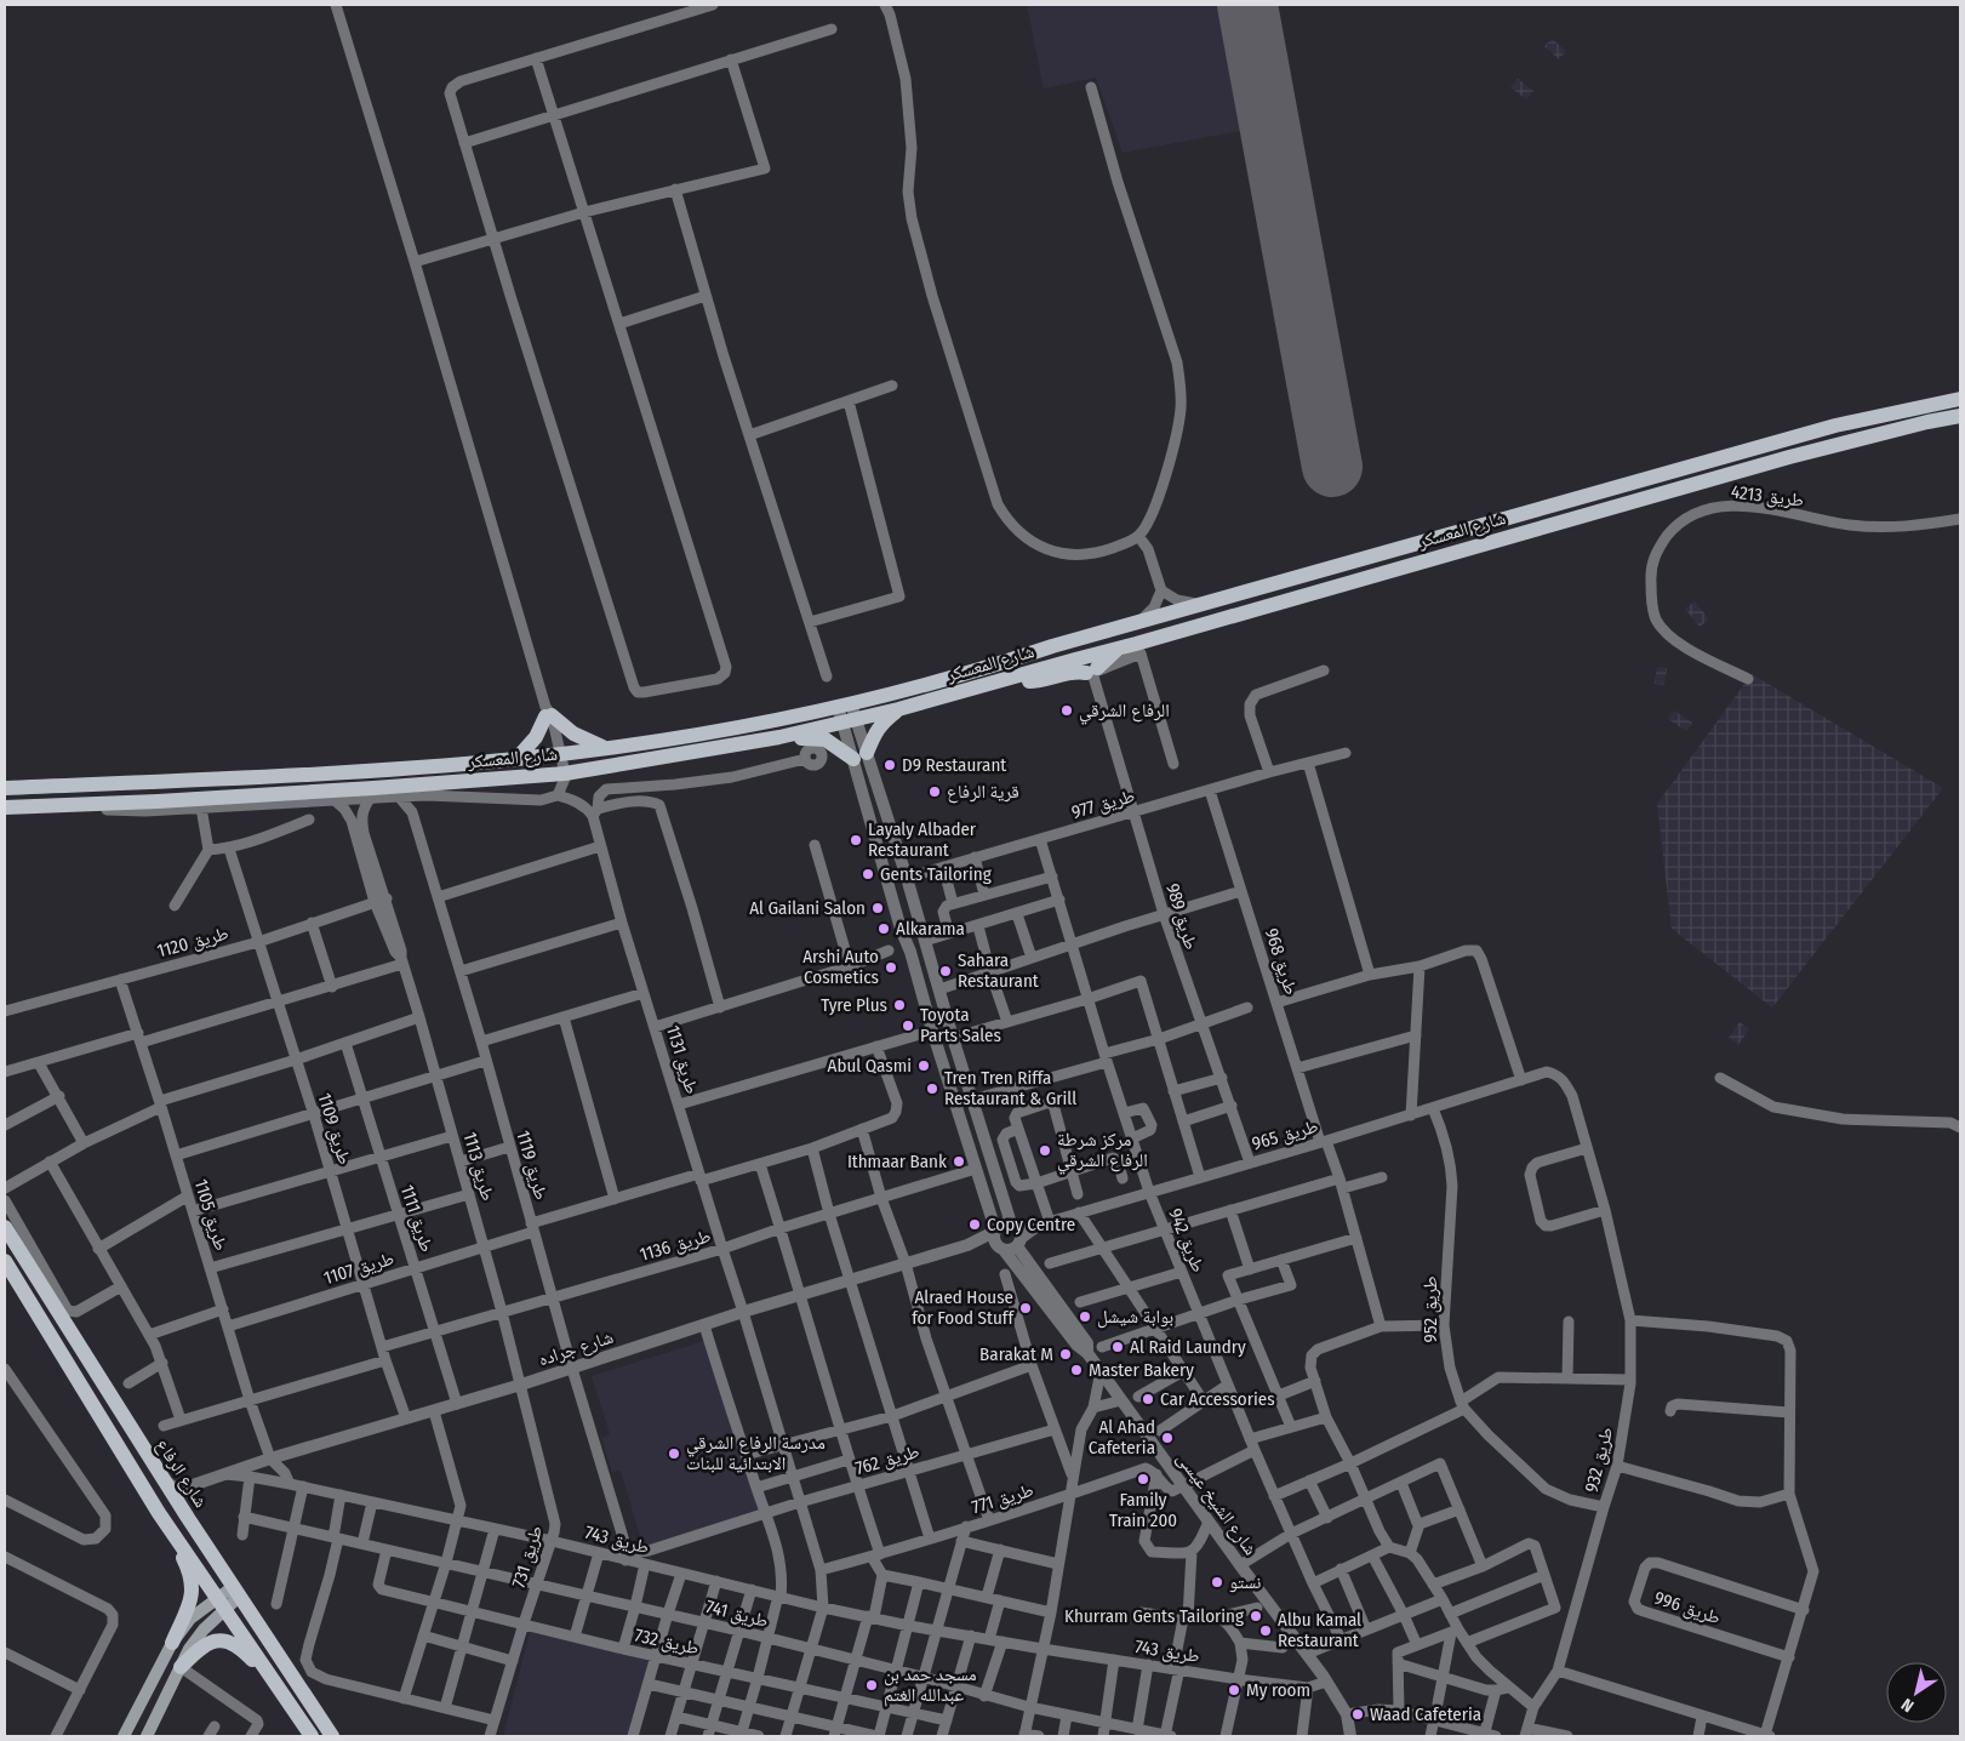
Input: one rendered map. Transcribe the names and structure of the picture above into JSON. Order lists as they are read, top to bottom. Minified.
{"streets":{"main road":["شارع المعسكر","شارع الرفاع"],"street":["طريق 4213","طريق 977","طريق 989","طريق 1120","طريق 968","طريق 1131","طريق 1109","طريق 965","طريق 1119","طريق 1113","طريق 1105","طريق 1111","طريق 942","طريق 1136","طريق 1107","طريق 952","شارع جراده","طريق 762","طريق 932","طريق 771","شارع الشيخ عيسى","طريق 743","طريق 731","طريق 996","طريق 741","طريق 732"]},"crossings":[["شارع المعسكر","شارع الشيخ عيسى"],["طريق 977","طريق 989"],["طريق 977","طريق 968"],["طريق 977","طريق 942"],["طريق 977","شارع الشيخ عيسى"],["طريق 989","طريق 965"],["طريق 1120","طريق 1109"],["طريق 1120","طريق 1113"],["طريق 1120","طريق 1105"],["طريق 968","طريق 965"],["طريق 1131","طريق 1136"],["طريق 1131","طريق 1107"],["طريق 1131","شارع جراده"],["طريق 1131","طريق 762"],["طريق 1131","طريق 771"],["طريق 1131","طريق 743"],["طريق 1109","طريق 1136"],["طريق 1109","طريق 1107"],["طريق 1109","شارع جراده"],["طريق 965","طريق 942"],["طريق 965","طريق 952"],["طريق 965","شارع جراده"],["طريق 965","طريق 932"],["طريق 965","شارع الشيخ عيسى"],["طريق 1119","طريق 1136"],["طريق 1119","طريق 1107"],["طريق 1119","شارع جراده"],["طريق 1119","طريق 762"],["طريق 1119","طريق 743"],["طريق 1113","طريق 1136"],["طريق 1113","طريق 1107"],["طريق 1113","شارع جراده"],["طريق 1113","طريق 731"],["طريق 1105","طريق 1107"],["طريق 1105","شارع جراده"],["طريق 1111","طريق 1136"],["طريق 1111","طريق 1107"],["طريق 1111","شارع جراده"],["طريق 1136","شارع الشيخ عيسى"],["طريق 952","طريق 932"],["شارع جراده","شارع الرفاع"],["شارع جراده","شارع الشيخ عيسى"],["شارع جراده","طريق 743"],["شارع جراده","طريق 731"],["شارع الشيخ عيسى","طريق 743"],["طريق 743","طريق 731"],["طريق 731","طريق 741"],["طريق 731","طريق 732"],["طريق 741","طريق 732"]],"places":["الرفاع الشرقي","D9 Restaurant","قرية الرفاع","Layaly Albader Restaurant","Gents Tailoring","Al Gailani Salon","Alkarama","Arshi Auto Cosmetics","Sahara Restaurant","Tyre Plus","Toyota Parts Sales","Abul Qasmi","Tren Tren Riffa Restaurant & Grill","مركز شرطة الرفاع الشرقي","Ithmaar Bank","Copy Centre","Alraed House for Food Stuff","بوابة شيشل","Al Raid Laundry","Barakat M","Master Bakery","Car Accessories","Al Ahad Cafeteria","مدرسة الرفاع الشرقي الابتدائية للبنات","Family Train 200","نستو","Khurram Gents Tailoring","Albu Kamal Restaurant","مسجد حمد بن عبدالله الغتم","My room","Waad Cafeteria"],"north":"bottom left"}
